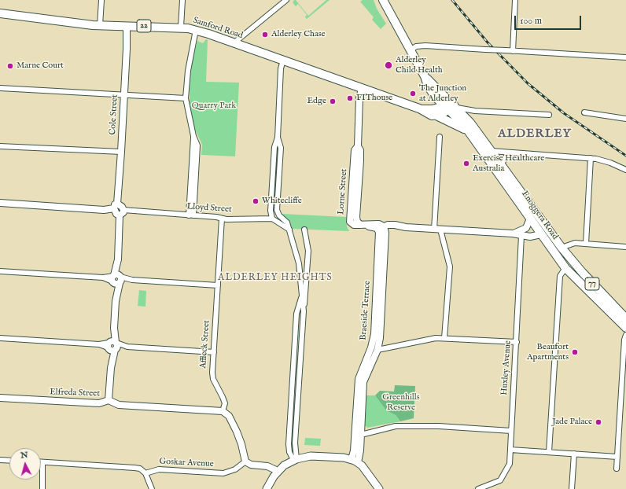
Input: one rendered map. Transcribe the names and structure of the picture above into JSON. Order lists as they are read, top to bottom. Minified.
{"streets":{"main road":["22","Samford Road","Enoggera Road","77"],"street":["Cole Street","Lorne Street","Lloyd Street","Braeside Terrace","Affleck Street","Huxley Avenue","Elfreda Street","Goskar Avenue"]},"crossings":[["Samford Road","Cole Street"],["Samford Road","Lorne Street"],["Samford Road","Enoggera Road"],["Lorne Street","Braeside Terrace"],["Lloyd Street","Affleck Street"],["Affleck Street","Elfreda Street"]],"districts":["ALDERLEY","ALDERLEY HEIGHTS"],"parks":["Quarry Park","Greenhills Reserve"],"places":["Alderley Chase","Alderley Child Health","Marne Court","The Junction at Alderley","FIThouse","Edge","Exercise Healthcare Australia","Whitecliffe","Beaufort Apartments","Jade Palace"],"scale_bar":"100 m","north":"top"}
